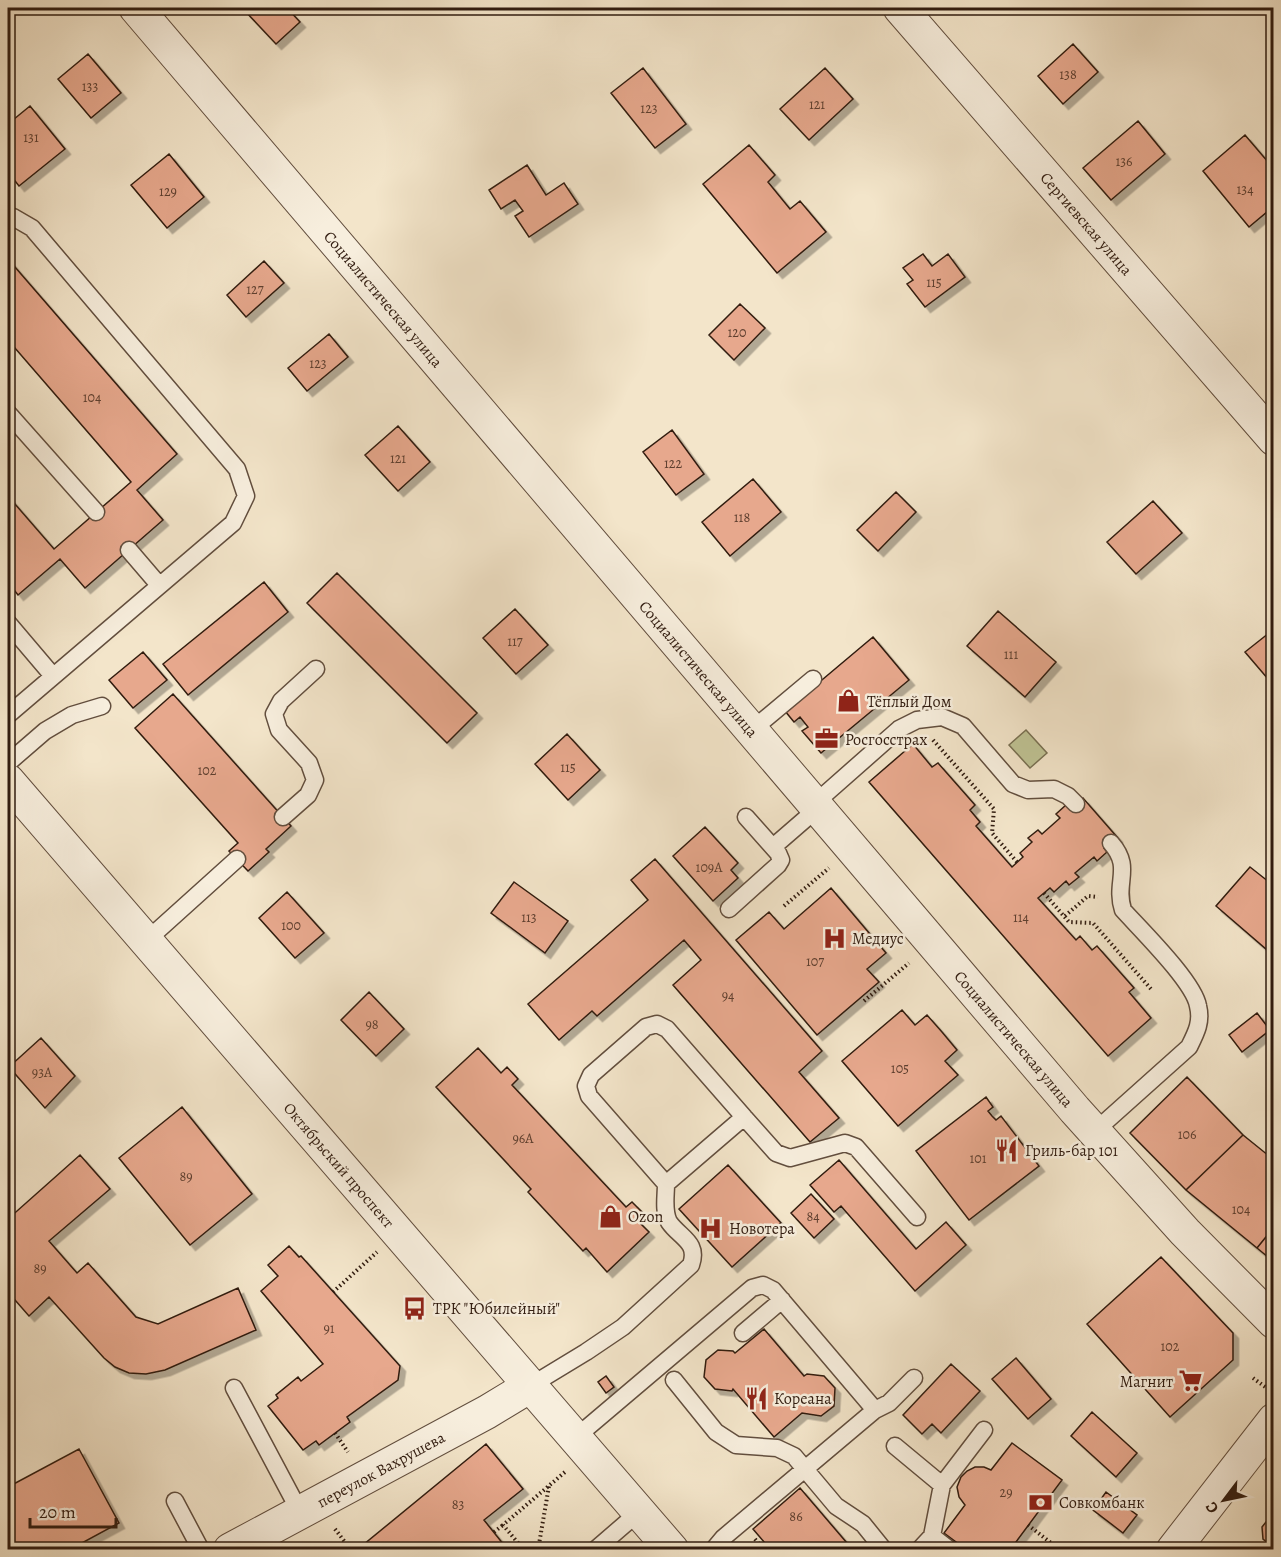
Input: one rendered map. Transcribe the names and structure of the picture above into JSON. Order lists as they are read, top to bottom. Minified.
{"streets":{"street":["Сергиевская улица","Социалистическая улица","Октябрьский проспект","переулок Вахрушева"]},"crossings":[["Октябрьский проспект","переулок Вахрушева"]],"places":{"shop":["Тёплый Дом","Ozon"],"office":["Росгосстрах"],"hospital":["Медиус","Новотера"],"restaurant":["Гриль-бар 101","Кореана"],"bus stop":["ТРК \"Юбилейный\""],"supermarket":["Магнит"],"bank":["Совкомбанк"]},"house_numbers":["138","133","121","123","131","136","134","129","115","127","120","123","104","121","122","118","117","111","115","102","109А","113","114","100","107","94","98","105","93А","106","96А","101","89","104","84","89","91","102","29","83","86"],"scale_bar":"20 m","north":"bottom left"}
